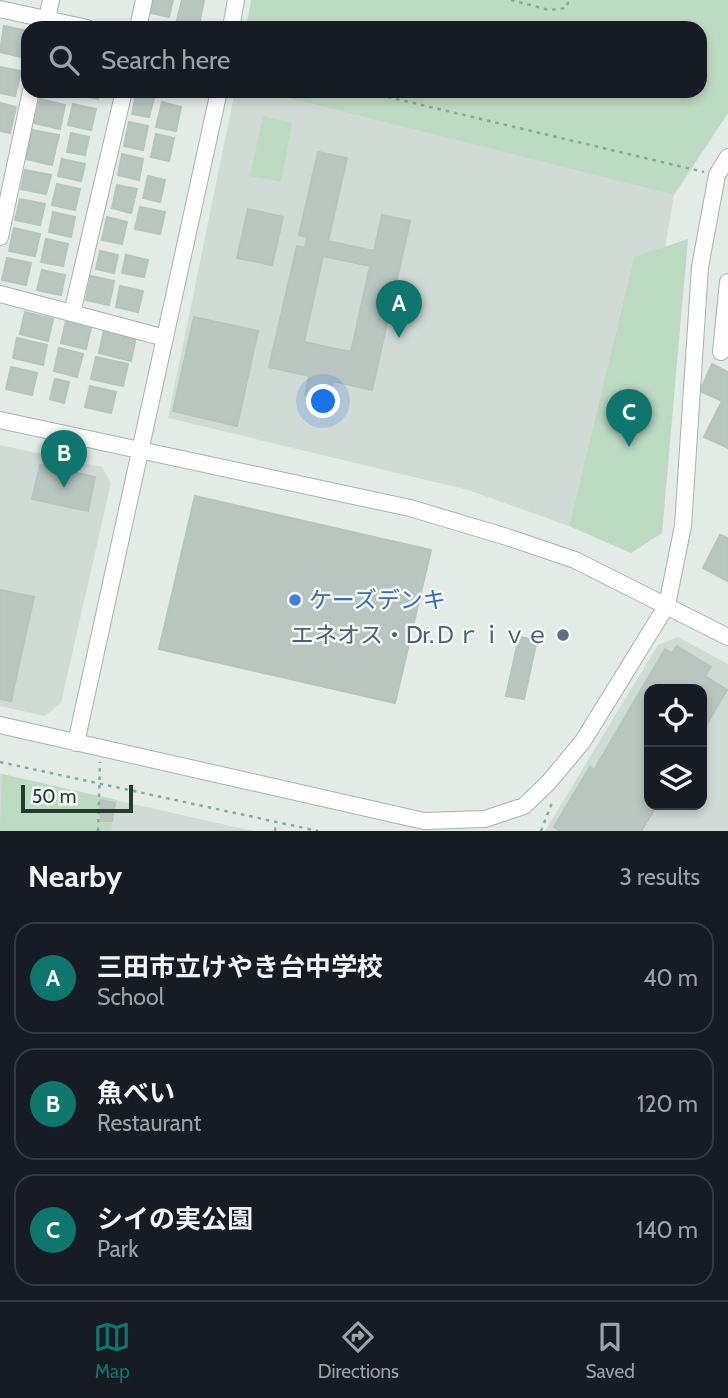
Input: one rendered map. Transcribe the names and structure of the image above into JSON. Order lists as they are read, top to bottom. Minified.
{"places":["ケーズデンキ","エネオス・Dr.Ｄｒｉｖｅ"],"scale_bar":"50 m","page":{"search":"Search here","pins":["A","C","B"],"scale":"50 m","heading":["Nearby","3 results"],"list":[{"mark":"A","name":"三田市立けやき台中学校","note":"School","value":"40 m"},{"mark":"B","name":"魚べい","note":"Restaurant","value":"120 m"},{"mark":"C","name":"シイの実公園","note":"Park","value":"140 m"}],"nav":["Map","Directions","Saved"]}}
